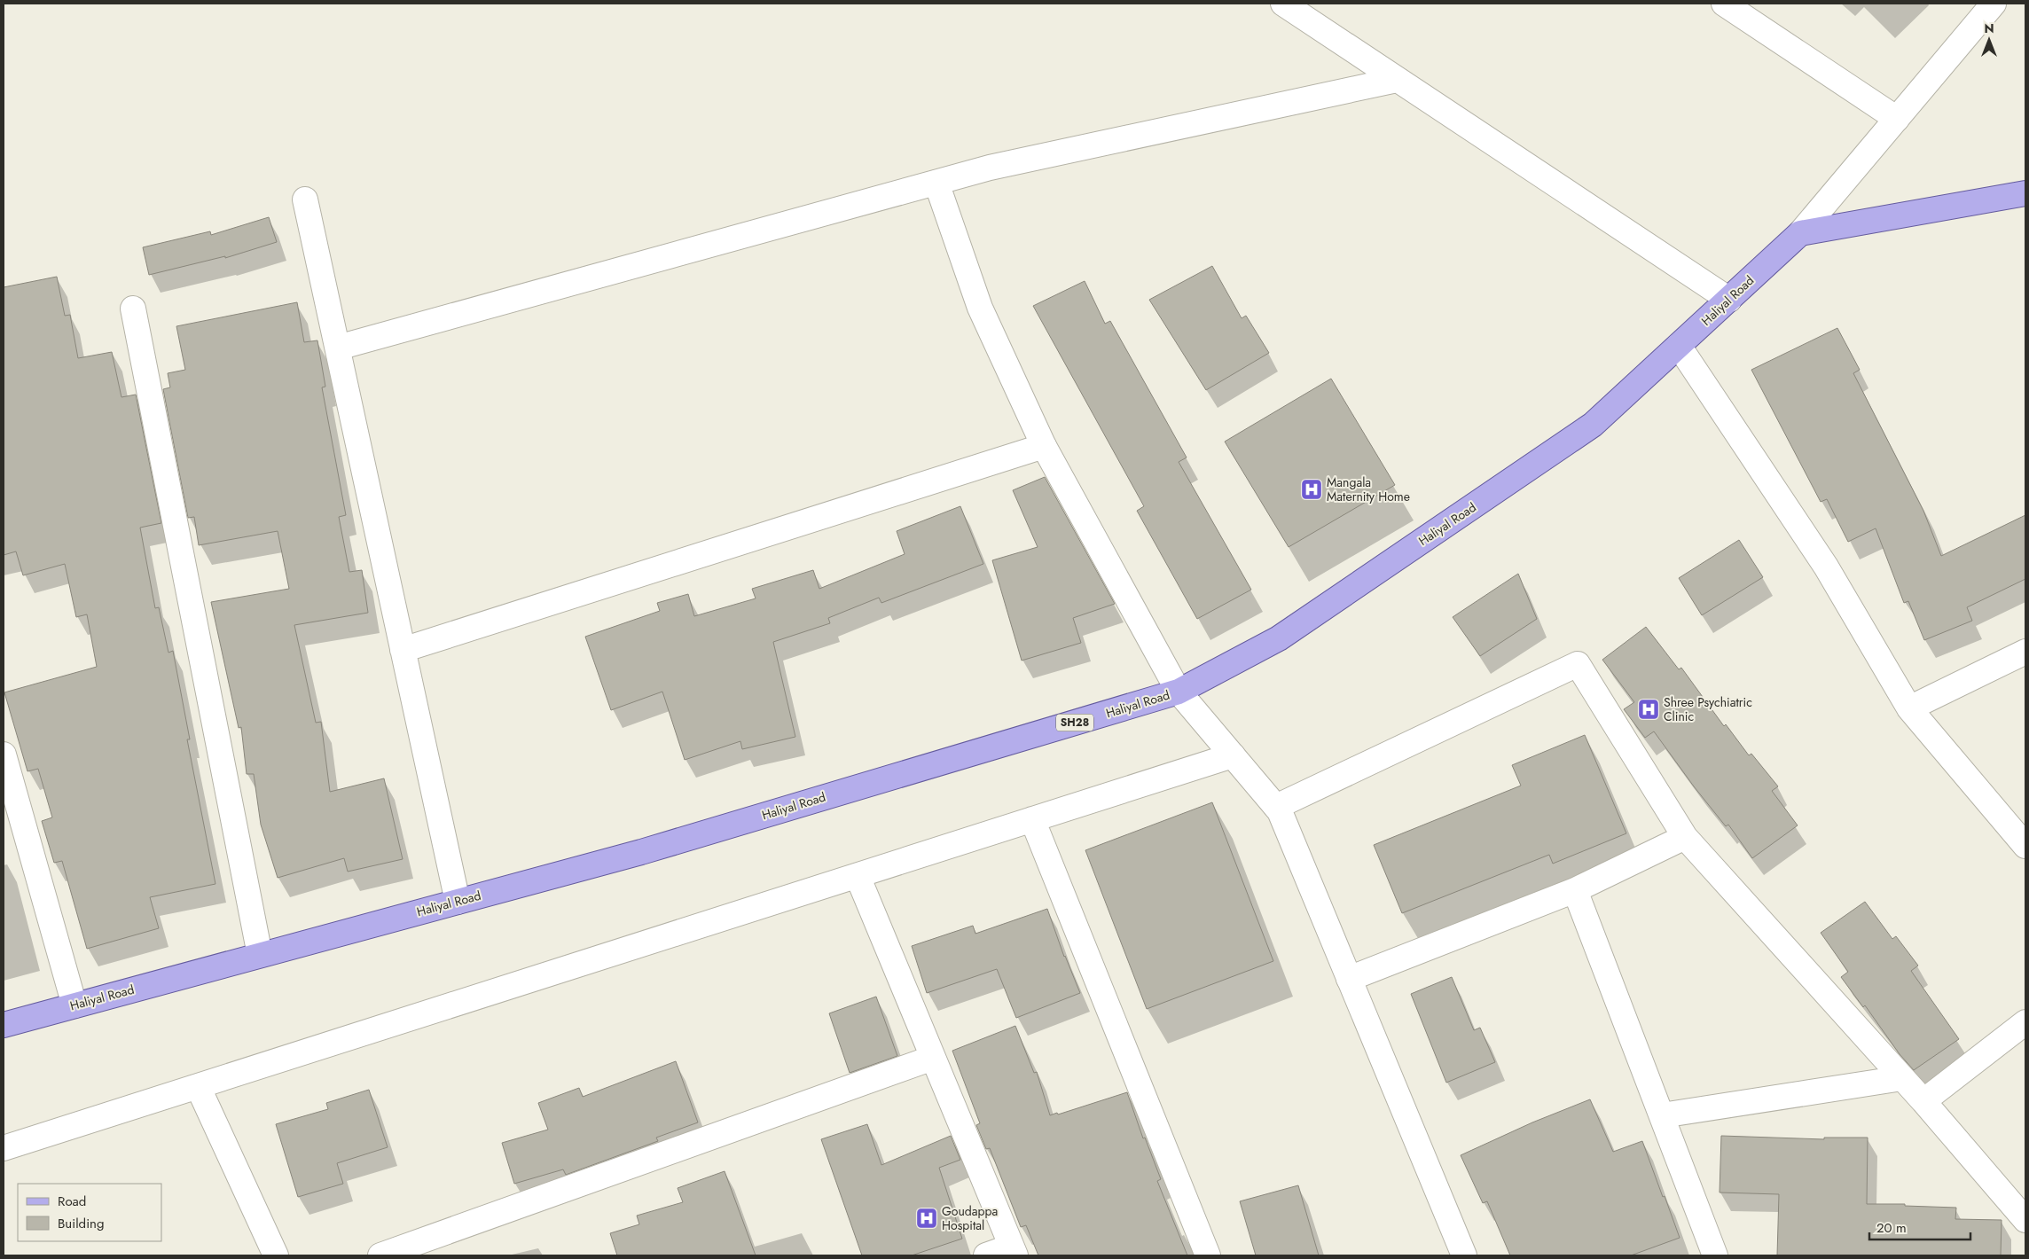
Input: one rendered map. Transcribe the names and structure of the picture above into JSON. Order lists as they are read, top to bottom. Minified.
{"streets":{"main road":["Haliyal Road","SH28"]},"places":{"hospital":["Mangala Maternity Home","Shree Psychiatric Clinic","Goudappa Hospital"]},"legend":["Road","Building"],"scale_bar":"20 m","north":"top"}
